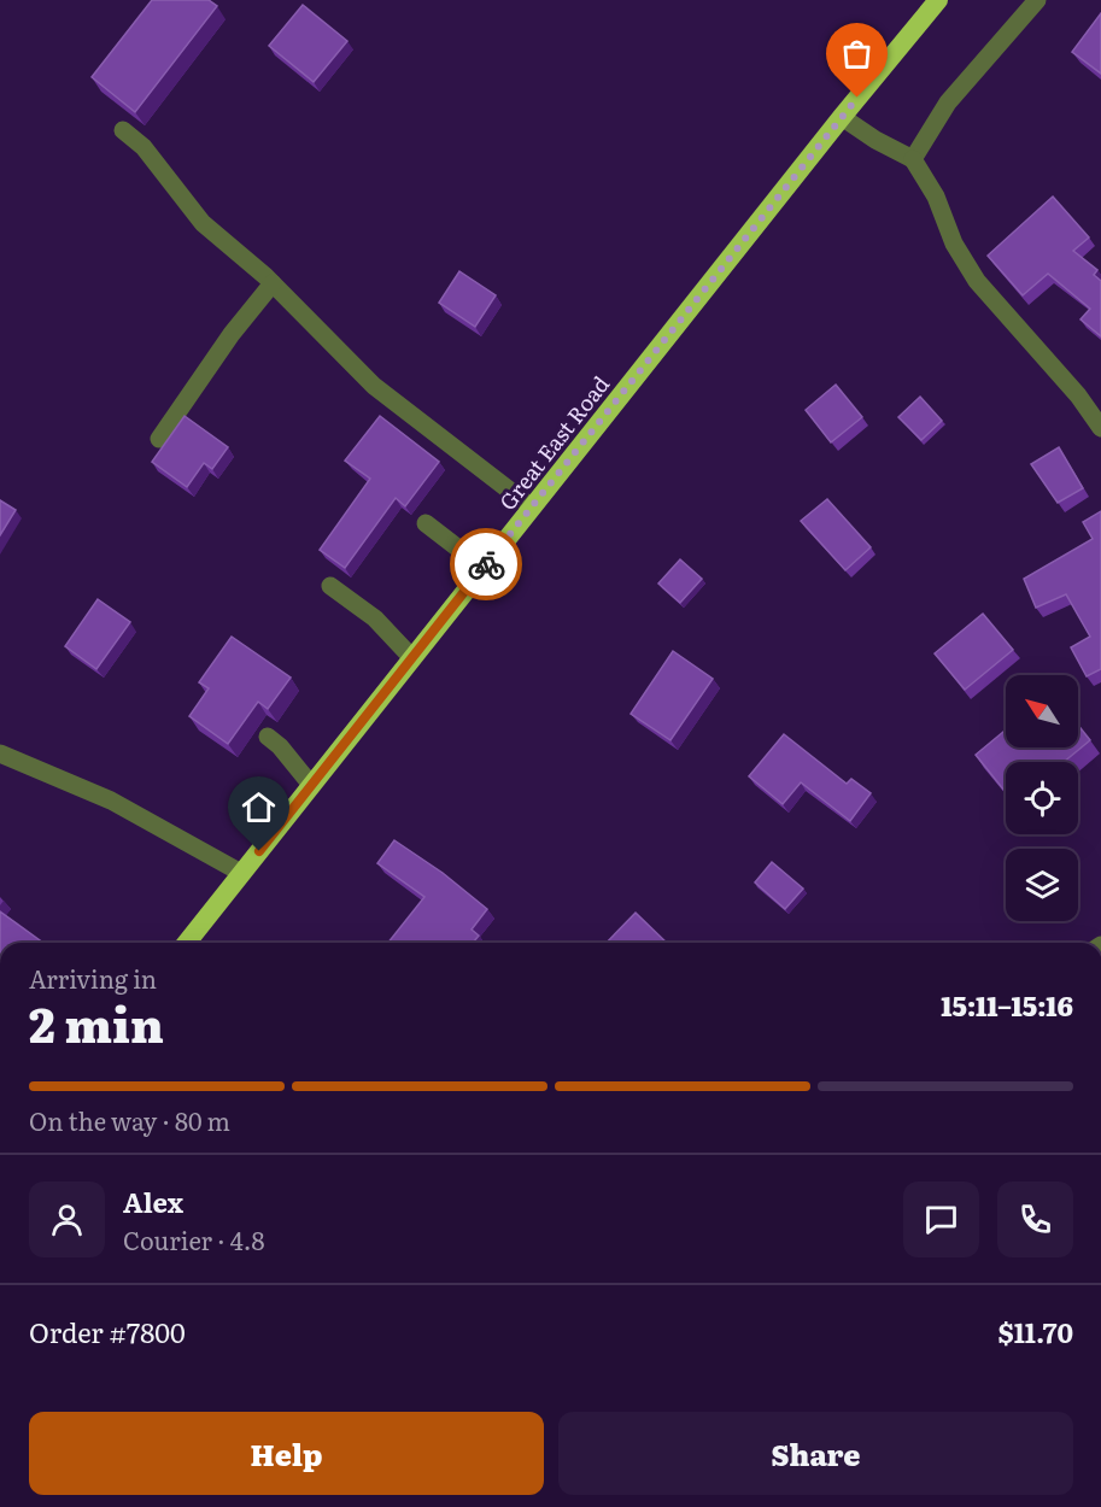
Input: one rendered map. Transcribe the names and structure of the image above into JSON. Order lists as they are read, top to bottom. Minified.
{"streets":{"highway":["Great East Road"]},"north":"top left","page":{"heading":["2 min","Arriving in","15:11–15:16"],"panel":["Alex","Courier · 4.8","Order #7800","$11.70"],"bar":"On the way · 80 m","buttons":["Help","Share"]}}
